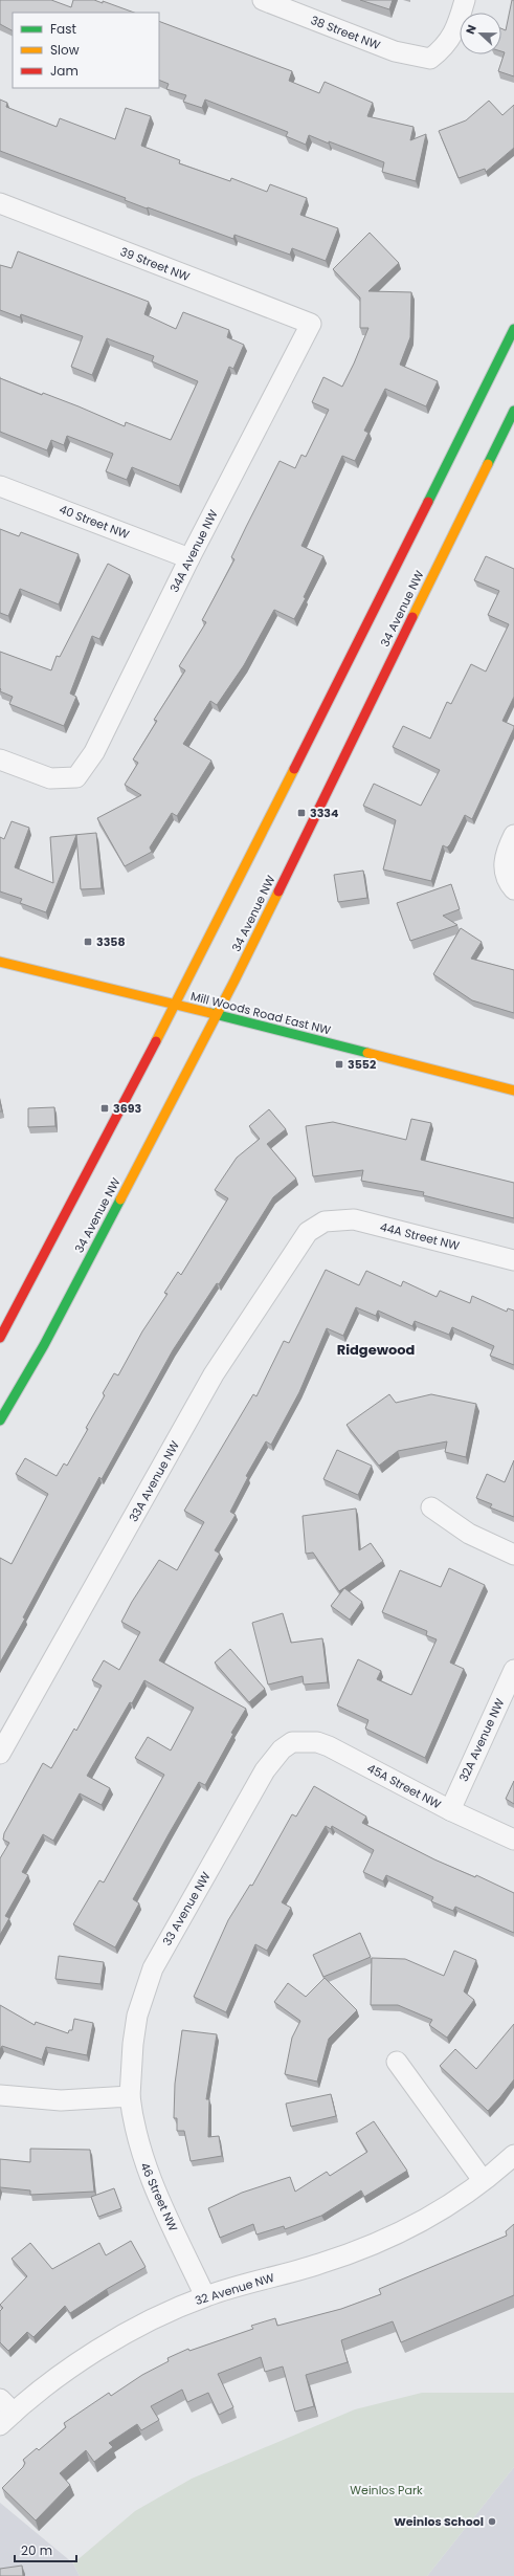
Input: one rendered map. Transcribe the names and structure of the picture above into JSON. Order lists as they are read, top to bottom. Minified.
{"streets":{"main road":["34 Avenue NW","Mill Woods Road East NW"],"street":["38 Street NW","39 Street NW","40 Street NW","34A Avenue NW","44A Street NW","33A Avenue NW","32A Avenue NW","45A Street NW","33 Avenue NW","46 Street NW","32 Avenue NW"]},"crossings":[["39 Street NW","34A Avenue NW"],["40 Street NW","34A Avenue NW"],["34 Avenue NW","Mill Woods Road East NW"],["44A Street NW","33A Avenue NW"],["32A Avenue NW","45A Street NW"],["45A Street NW","33 Avenue NW"],["33 Avenue NW","46 Street NW"],["46 Street NW","32 Avenue NW"]],"districts":["Ridgewood"],"parks":["Weinlos Park"],"places":{"transit":["3334","3358","3552","3693"],"other":["Weinlos School"]},"legend":["Fast","Slow","Jam"],"scale_bar":"20 m","north":"left"}
